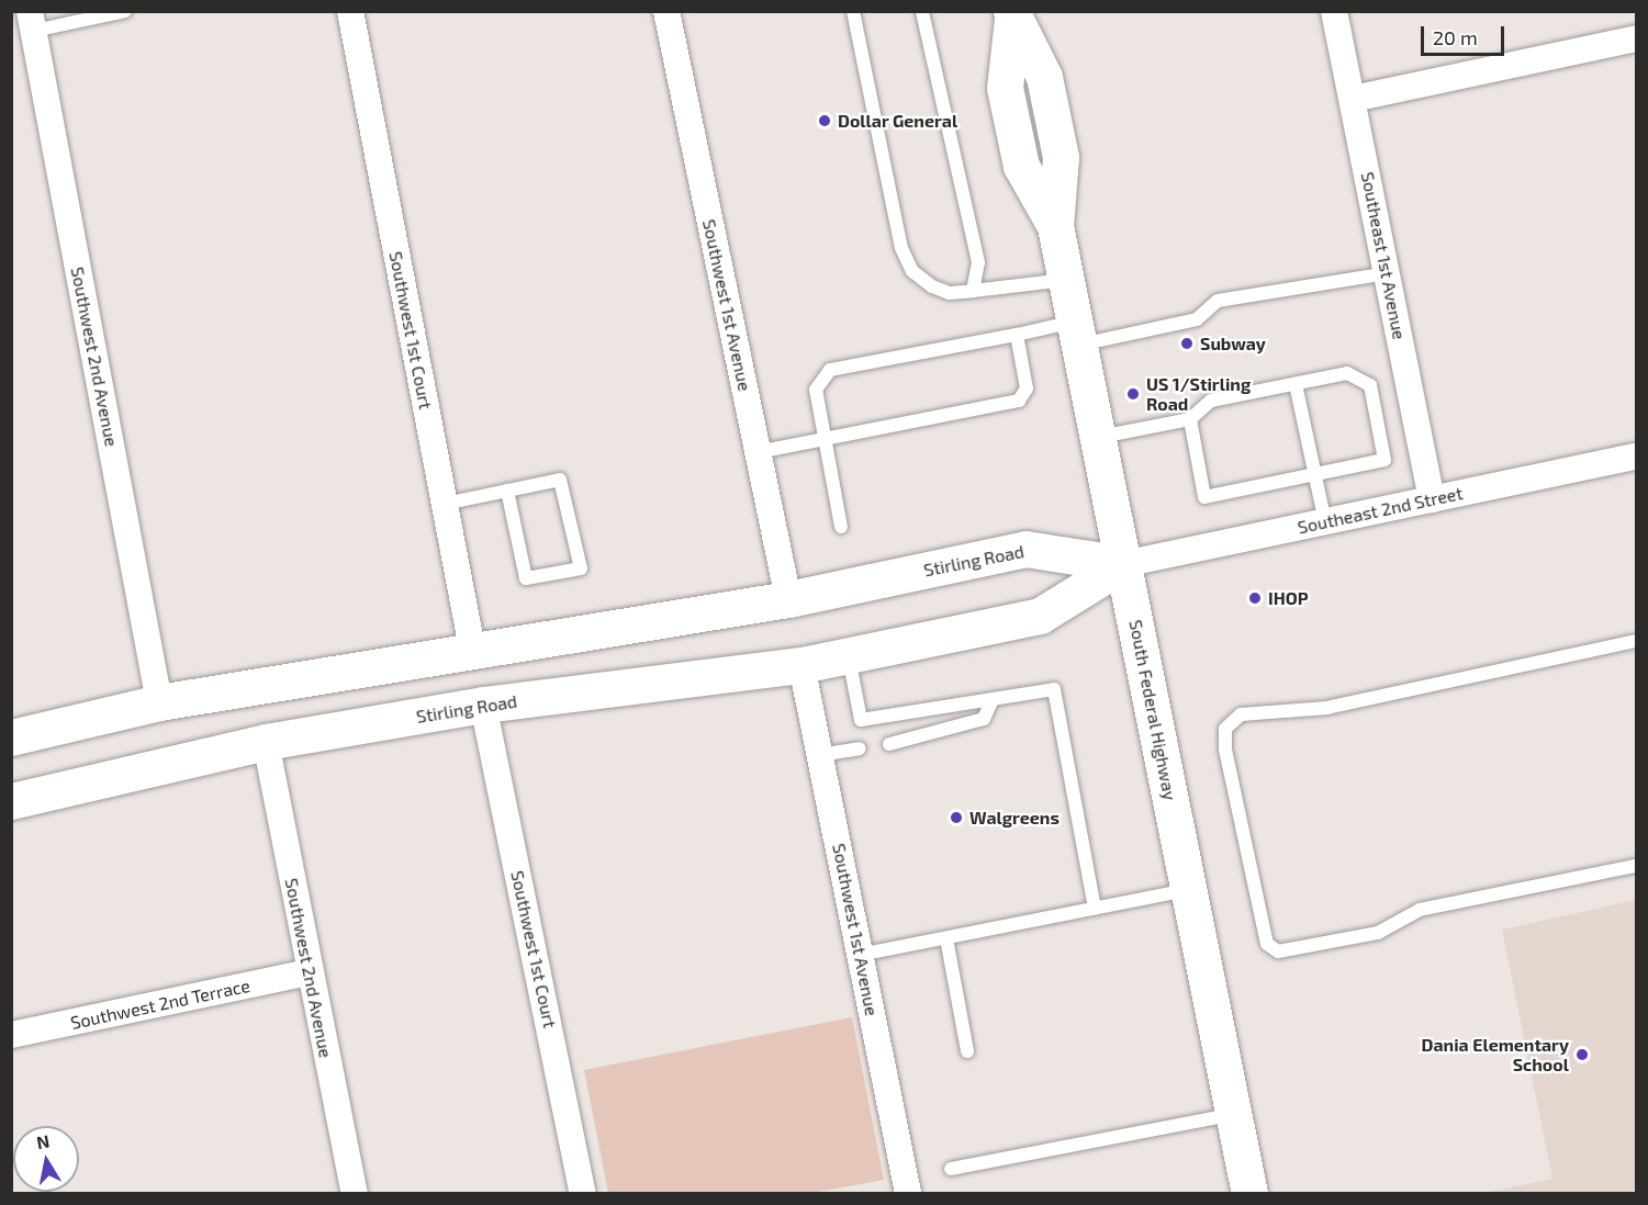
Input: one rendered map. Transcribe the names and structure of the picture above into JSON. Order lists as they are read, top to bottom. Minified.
{"streets":{"main road":["Stirling Road","South Federal Highway"],"street":["Southeast 1st Avenue","Southwest 1st Avenue","Southwest 1st Court","Southwest 2nd Avenue","Southeast 2nd Street","Southwest 2nd Terrace"]},"crossings":[["Southeast 1st Avenue","Southeast 2nd Street"],["Southwest 1st Avenue","Stirling Road"],["Southwest 1st Court","Stirling Road"],["Southwest 2nd Avenue","Stirling Road"],["Southwest 2nd Avenue","Southwest 2nd Terrace"],["Southeast 2nd Street","Stirling Road"],["Southeast 2nd Street","South Federal Highway"],["Stirling Road","South Federal Highway"]],"places":["Dollar General","Subway","US 1/Stirling Road","IHOP","Walgreens","Dania Elementary School"],"scale_bar":"20 m","north":"top"}
